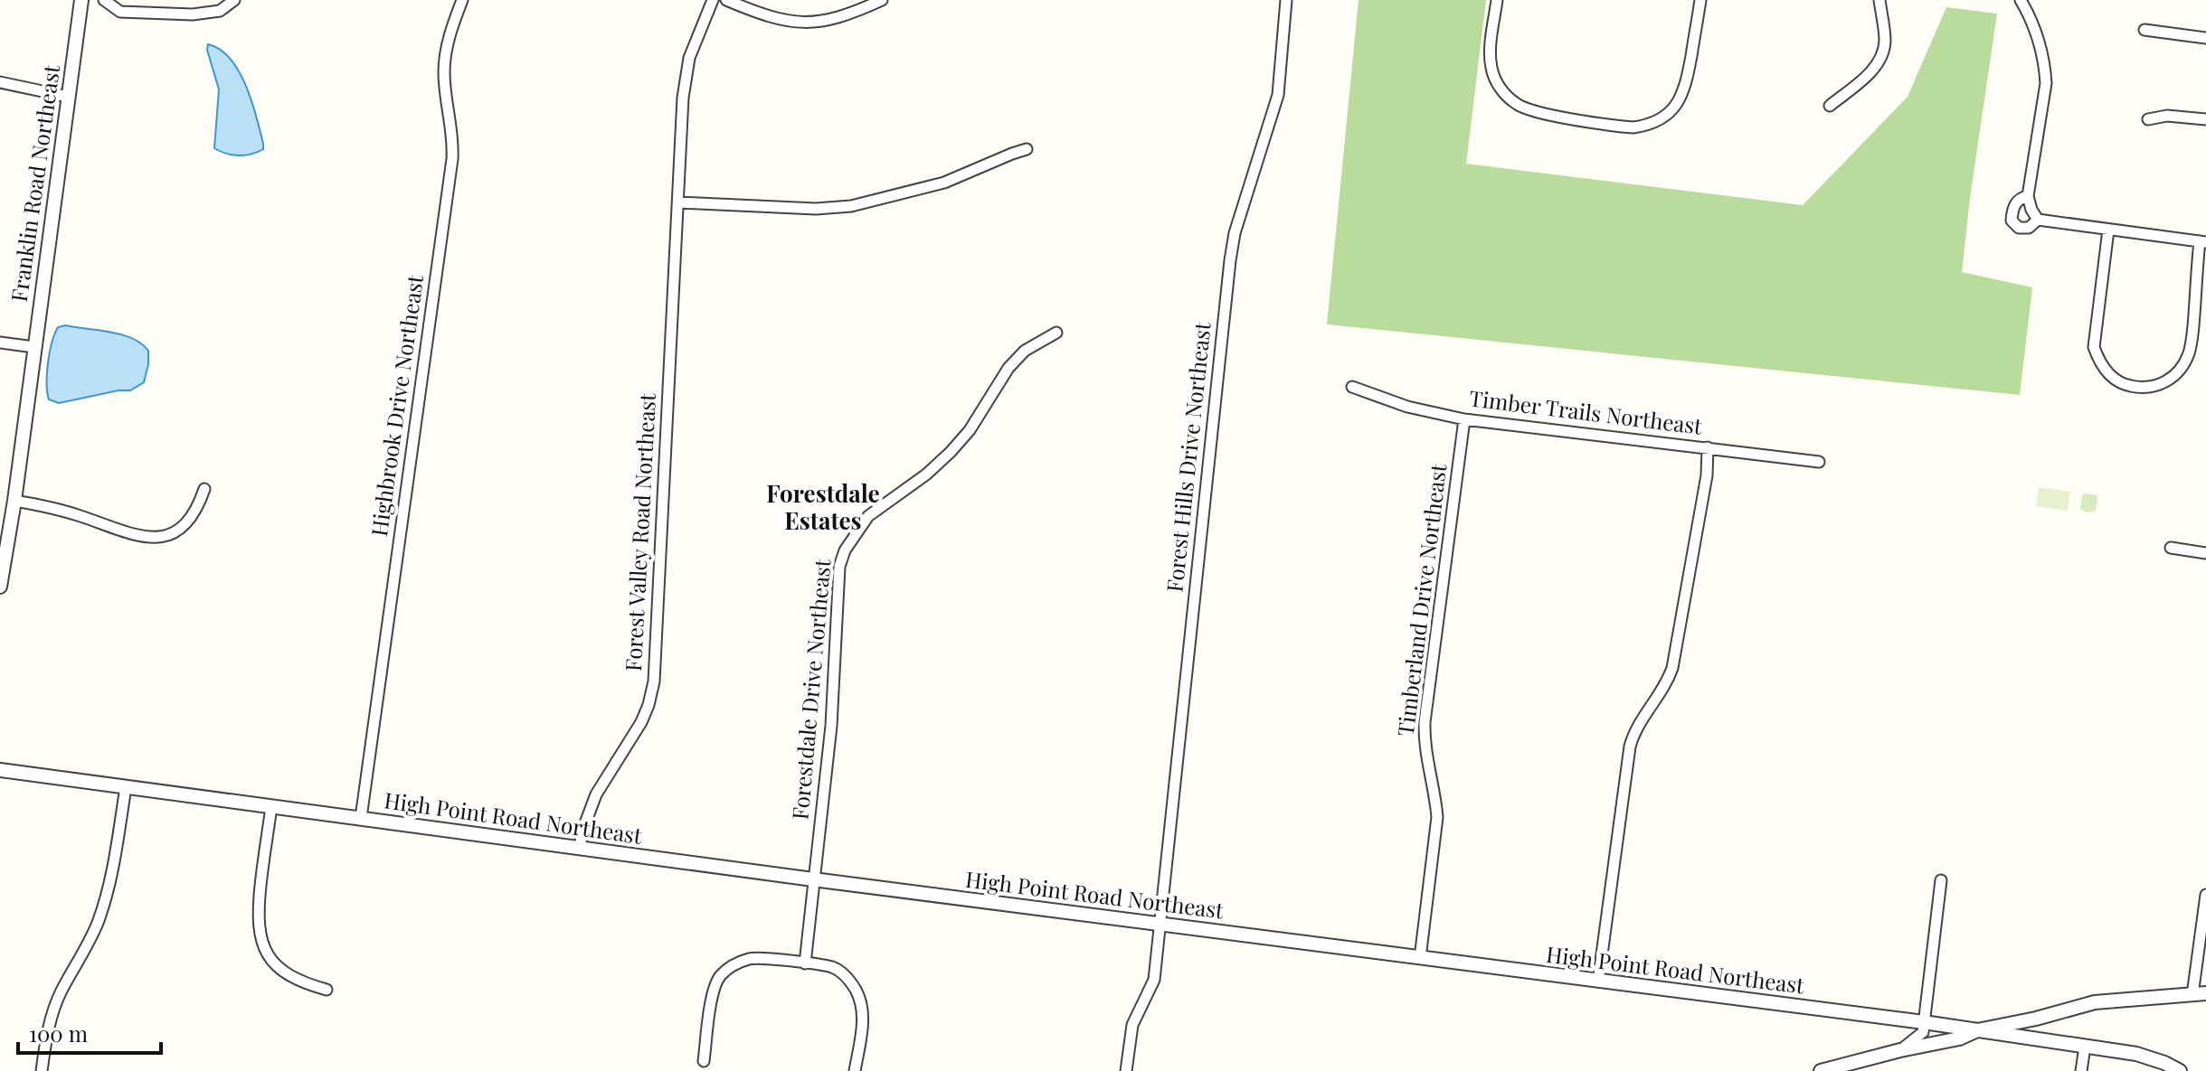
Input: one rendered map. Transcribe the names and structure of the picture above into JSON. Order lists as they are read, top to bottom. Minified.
{"streets":{"street":["Franklin Road Northeast","Highbrook Drive Northeast","Timber Trails Northeast","Forest Hills Drive Northeast","Forest Valley Road Northeast","Timberland Drive Northeast","Forestdale Drive Northeast","High Point Road Northeast"]},"crossings":[["Highbrook Drive Northeast","High Point Road Northeast"],["Timber Trails Northeast","Timberland Drive Northeast"],["Forest Hills Drive Northeast","High Point Road Northeast"],["Forest Valley Road Northeast","High Point Road Northeast"],["Timberland Drive Northeast","High Point Road Northeast"],["Forestdale Drive Northeast","High Point Road Northeast"]],"districts":["Forestdale Estates"],"scale_bar":"100 m"}
